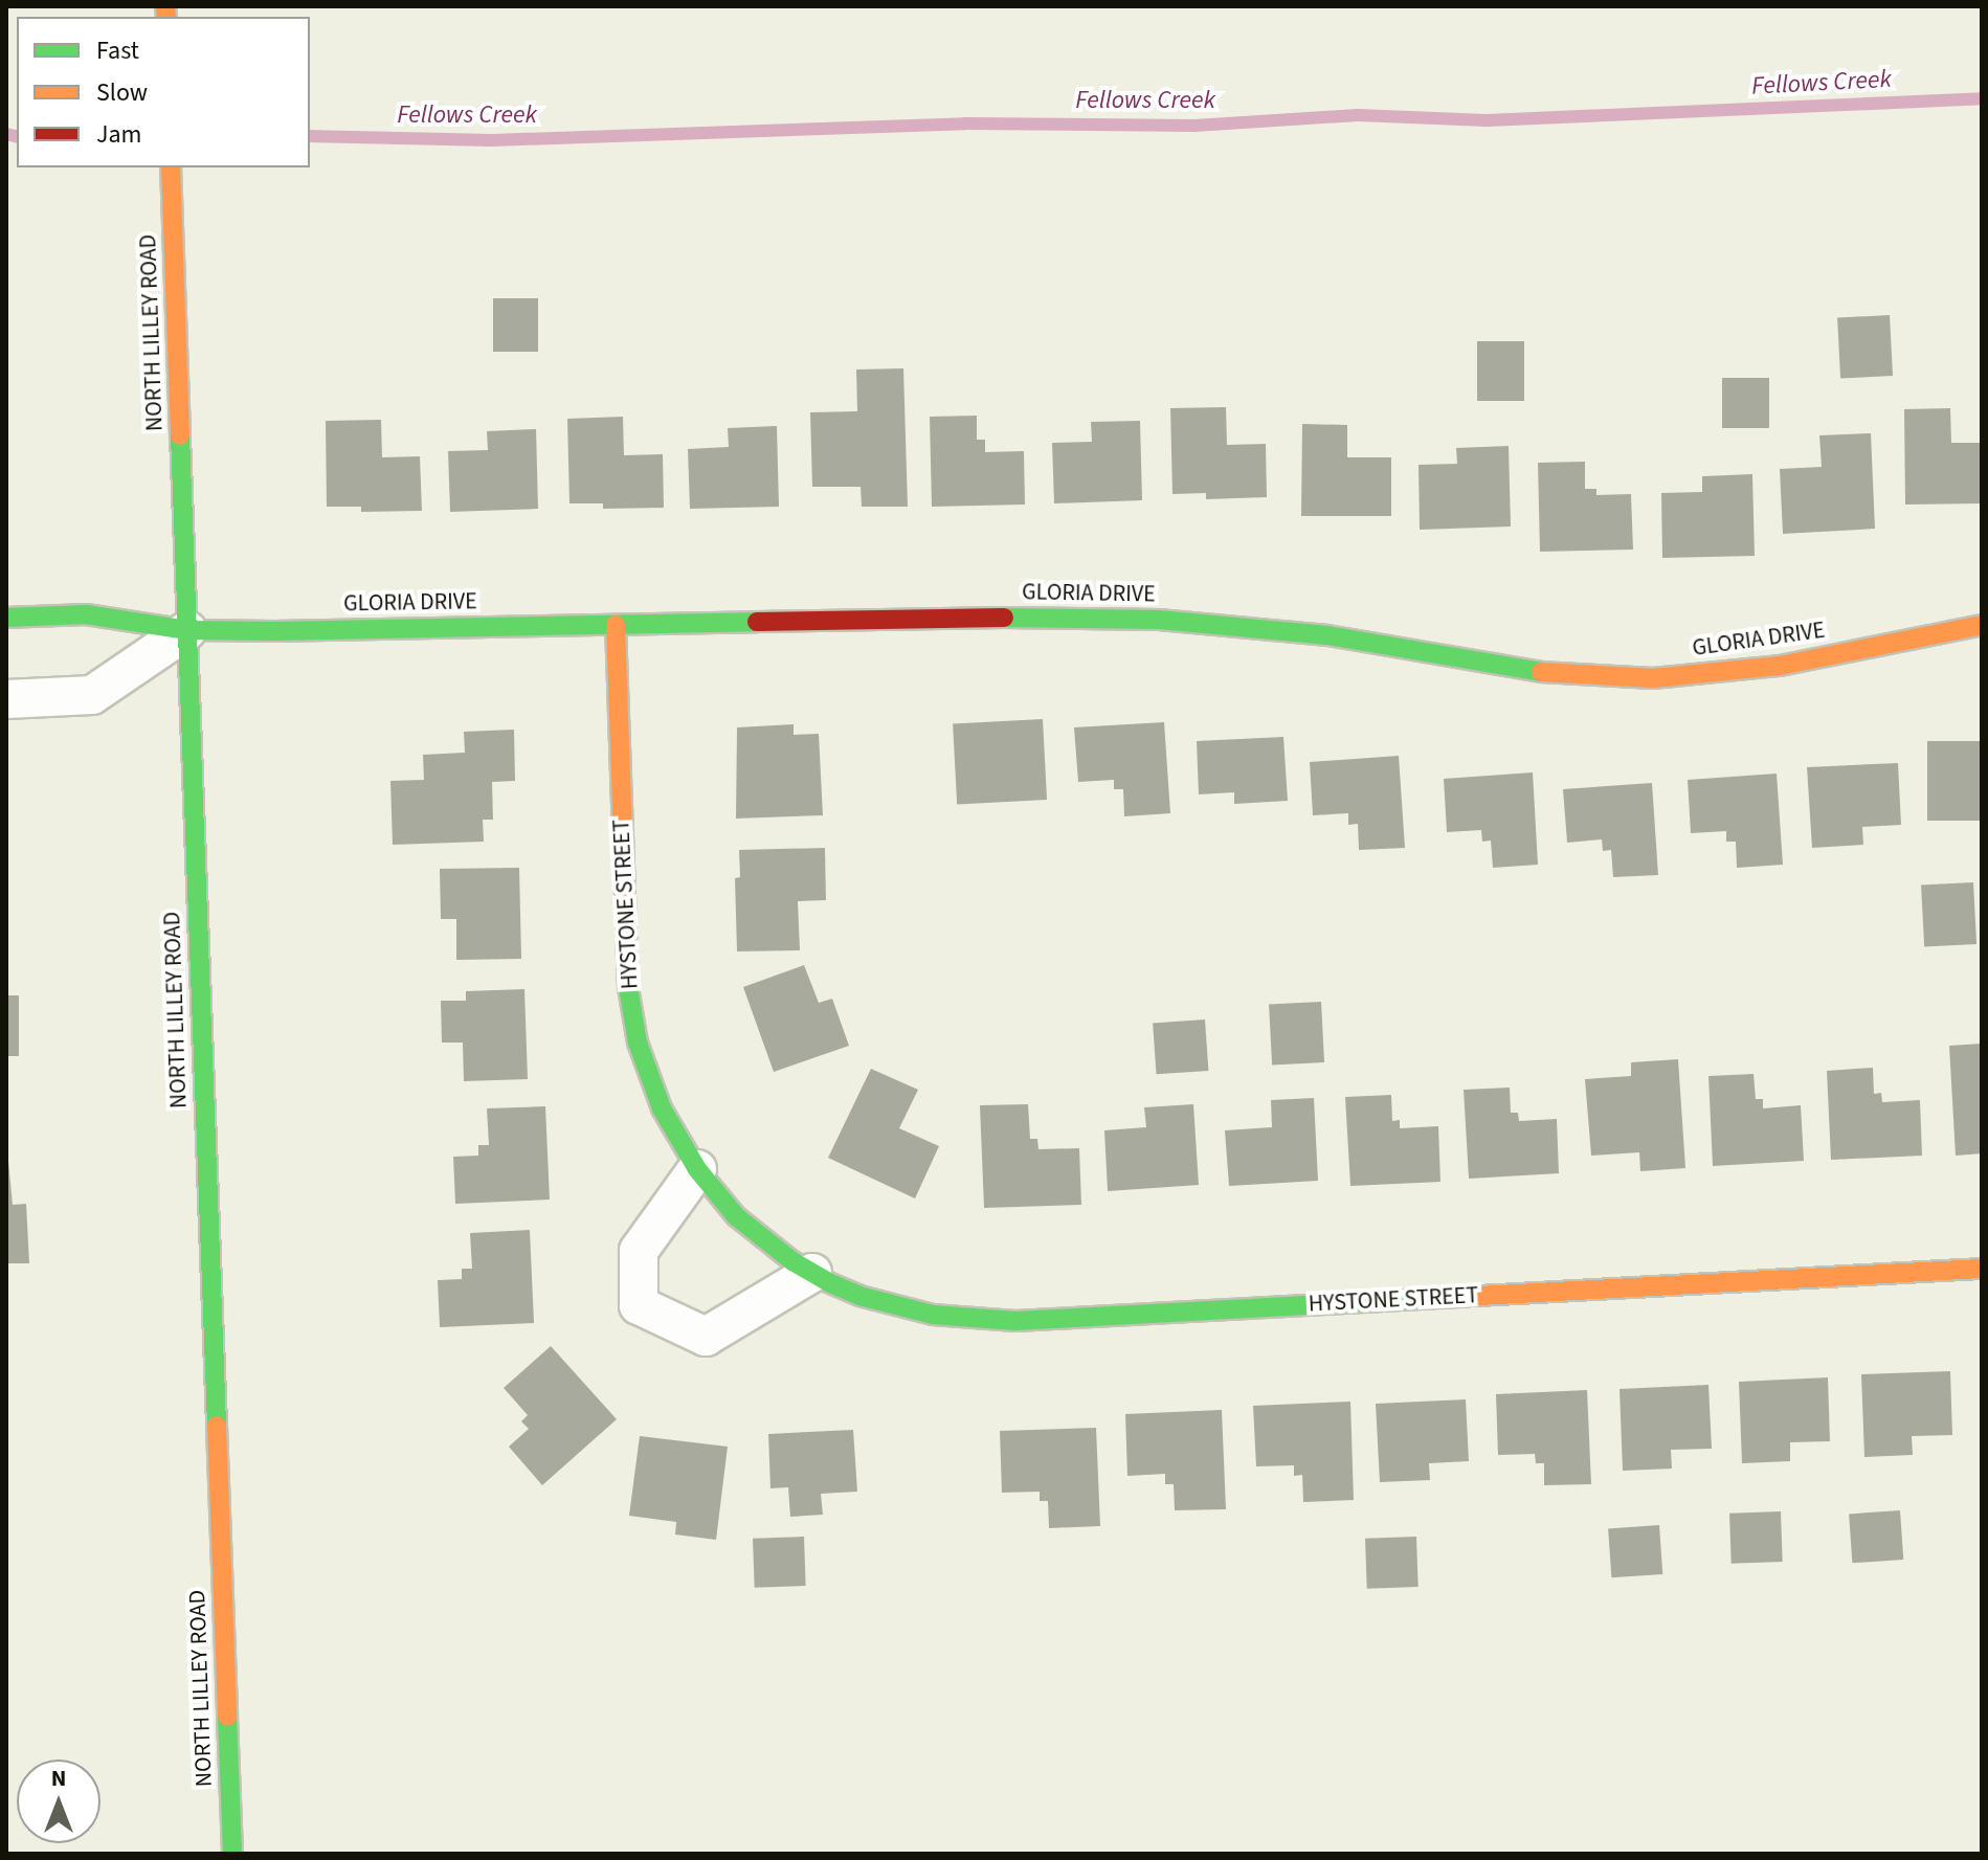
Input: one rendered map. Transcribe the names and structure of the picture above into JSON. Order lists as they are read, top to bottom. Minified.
{"streets":{"street":["NORTH LILLEY ROAD","GLORIA DRIVE","HYSTONE STREET"]},"crossings":[["NORTH LILLEY ROAD","GLORIA DRIVE"],["GLORIA DRIVE","HYSTONE STREET"]],"water":["Fellows Creek"],"legend":["Fast","Slow","Jam"],"north":"top"}
